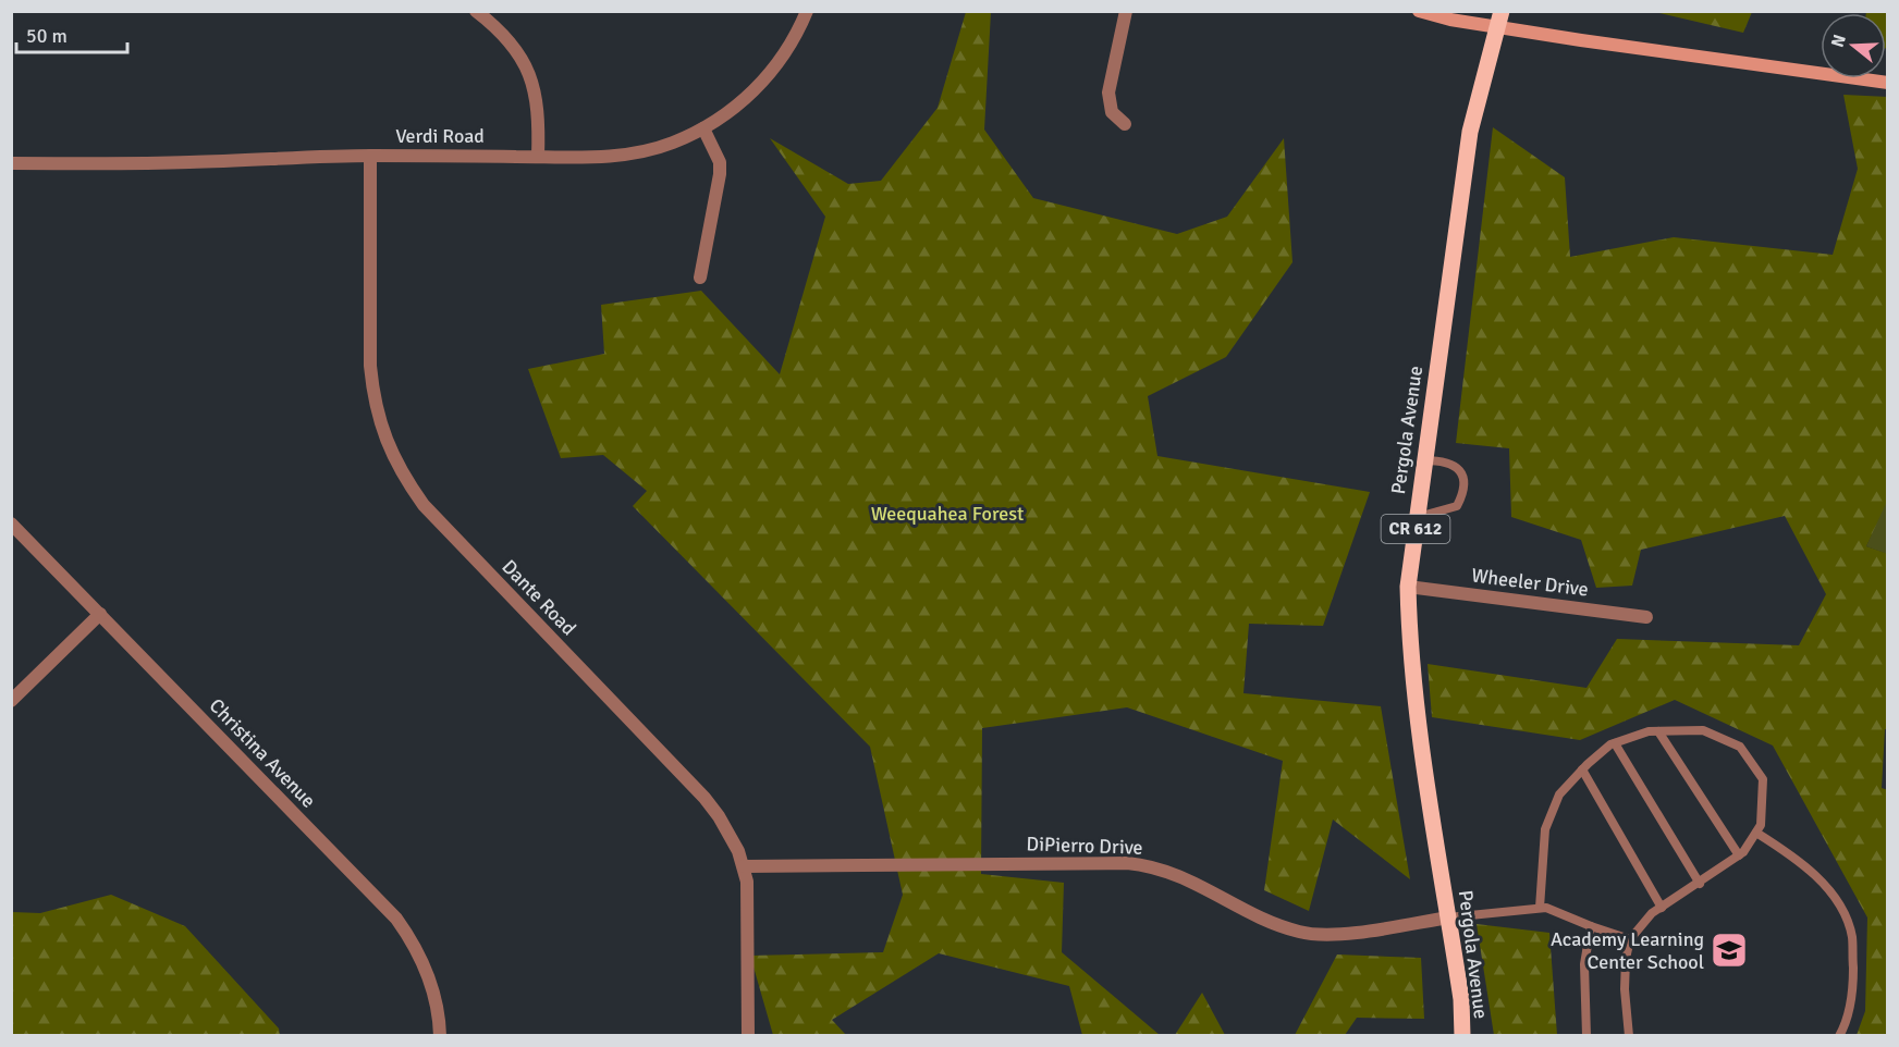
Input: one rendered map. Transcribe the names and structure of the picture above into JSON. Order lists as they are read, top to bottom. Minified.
{"streets":{"main road":["Pergola Avenue","CR 612"],"street":["Verdi Road","Wheeler Drive","Dante Road","Christina Avenue","DiPierro Drive"]},"crossings":[["Verdi Road","Dante Road"],["Pergola Avenue","Wheeler Drive"],["Pergola Avenue","DiPierro Drive"],["Dante Road","DiPierro Drive"]],"parks":["Weequahea Forest"],"places":{"school or university":["Academy Learning Center School"]},"scale_bar":"50 m","north":"left"}
